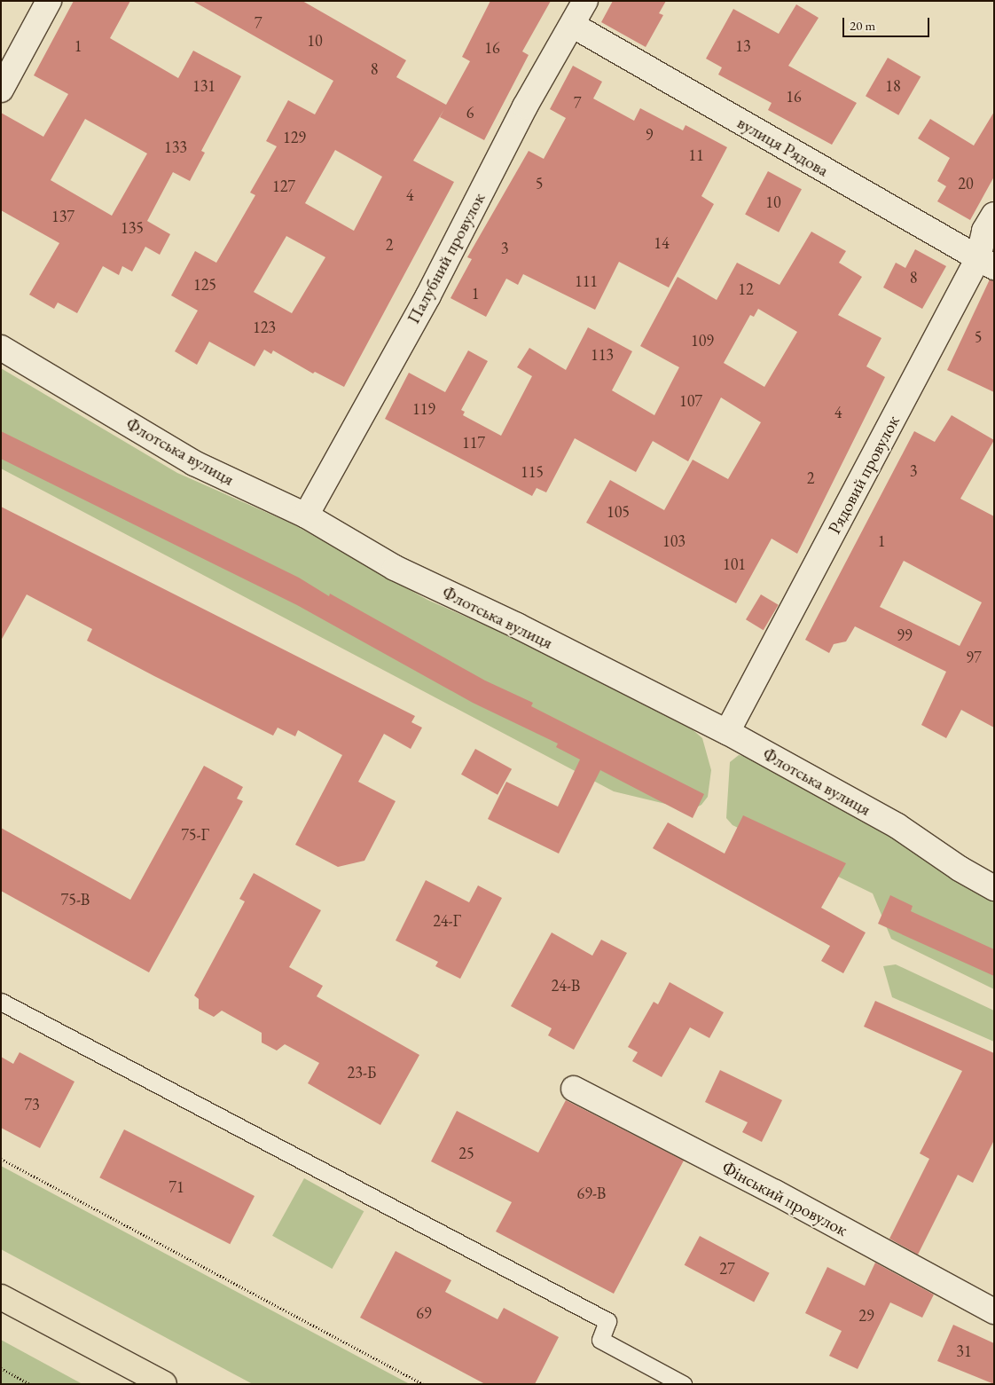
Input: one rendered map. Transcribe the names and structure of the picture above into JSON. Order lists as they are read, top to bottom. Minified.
{"streets":{"street":["вулиця Рядова","Палубний провулок","Флотська вулиця","Рядовий провулок","Фінський провулок"]},"crossings":[["вулиця Рядова","Палубний провулок"],["вулиця Рядова","Рядовий провулок"],["Палубний провулок","Флотська вулиця"],["Флотська вулиця","Рядовий провулок"]],"house_numbers":["7","10","1","13","16","8","131","18","16","7","6","9","129","133","11","5","20","127","4","10","137","135","14","2","3","8","111","125","12","1","123","5","109","113","107","119","4","117","3","115","2","105","103","1","101","99","97","75-Г","75-В","24-Г","24-В","23-Б","73","25","71","69-В","27","69","29","31"],"scale_bar":"20 m"}
